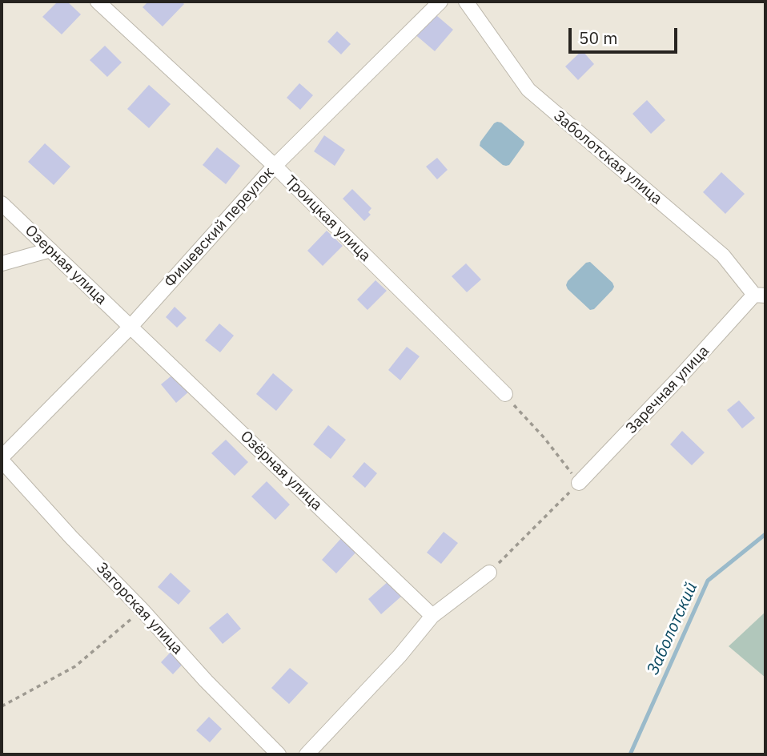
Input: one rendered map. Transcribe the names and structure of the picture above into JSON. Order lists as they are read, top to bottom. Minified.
{"streets":{"street":["Заболотская улица","Троицкая улица","Фишевский переулок","Озерная улица","Заречная улица","Озёрная улица","Загорская улица"]},"crossings":[["Заболотская улица","Заречная улица"],["Троицкая улица","Фишевский переулок"],["Фишевский переулок","Озерная улица"],["Фишевский переулок","Озёрная улица"],["Фишевский переулок","Загорская улица"],["Озерная улица","Озёрная улица"]],"water":["Заболотский"],"scale_bar":"50 m"}
